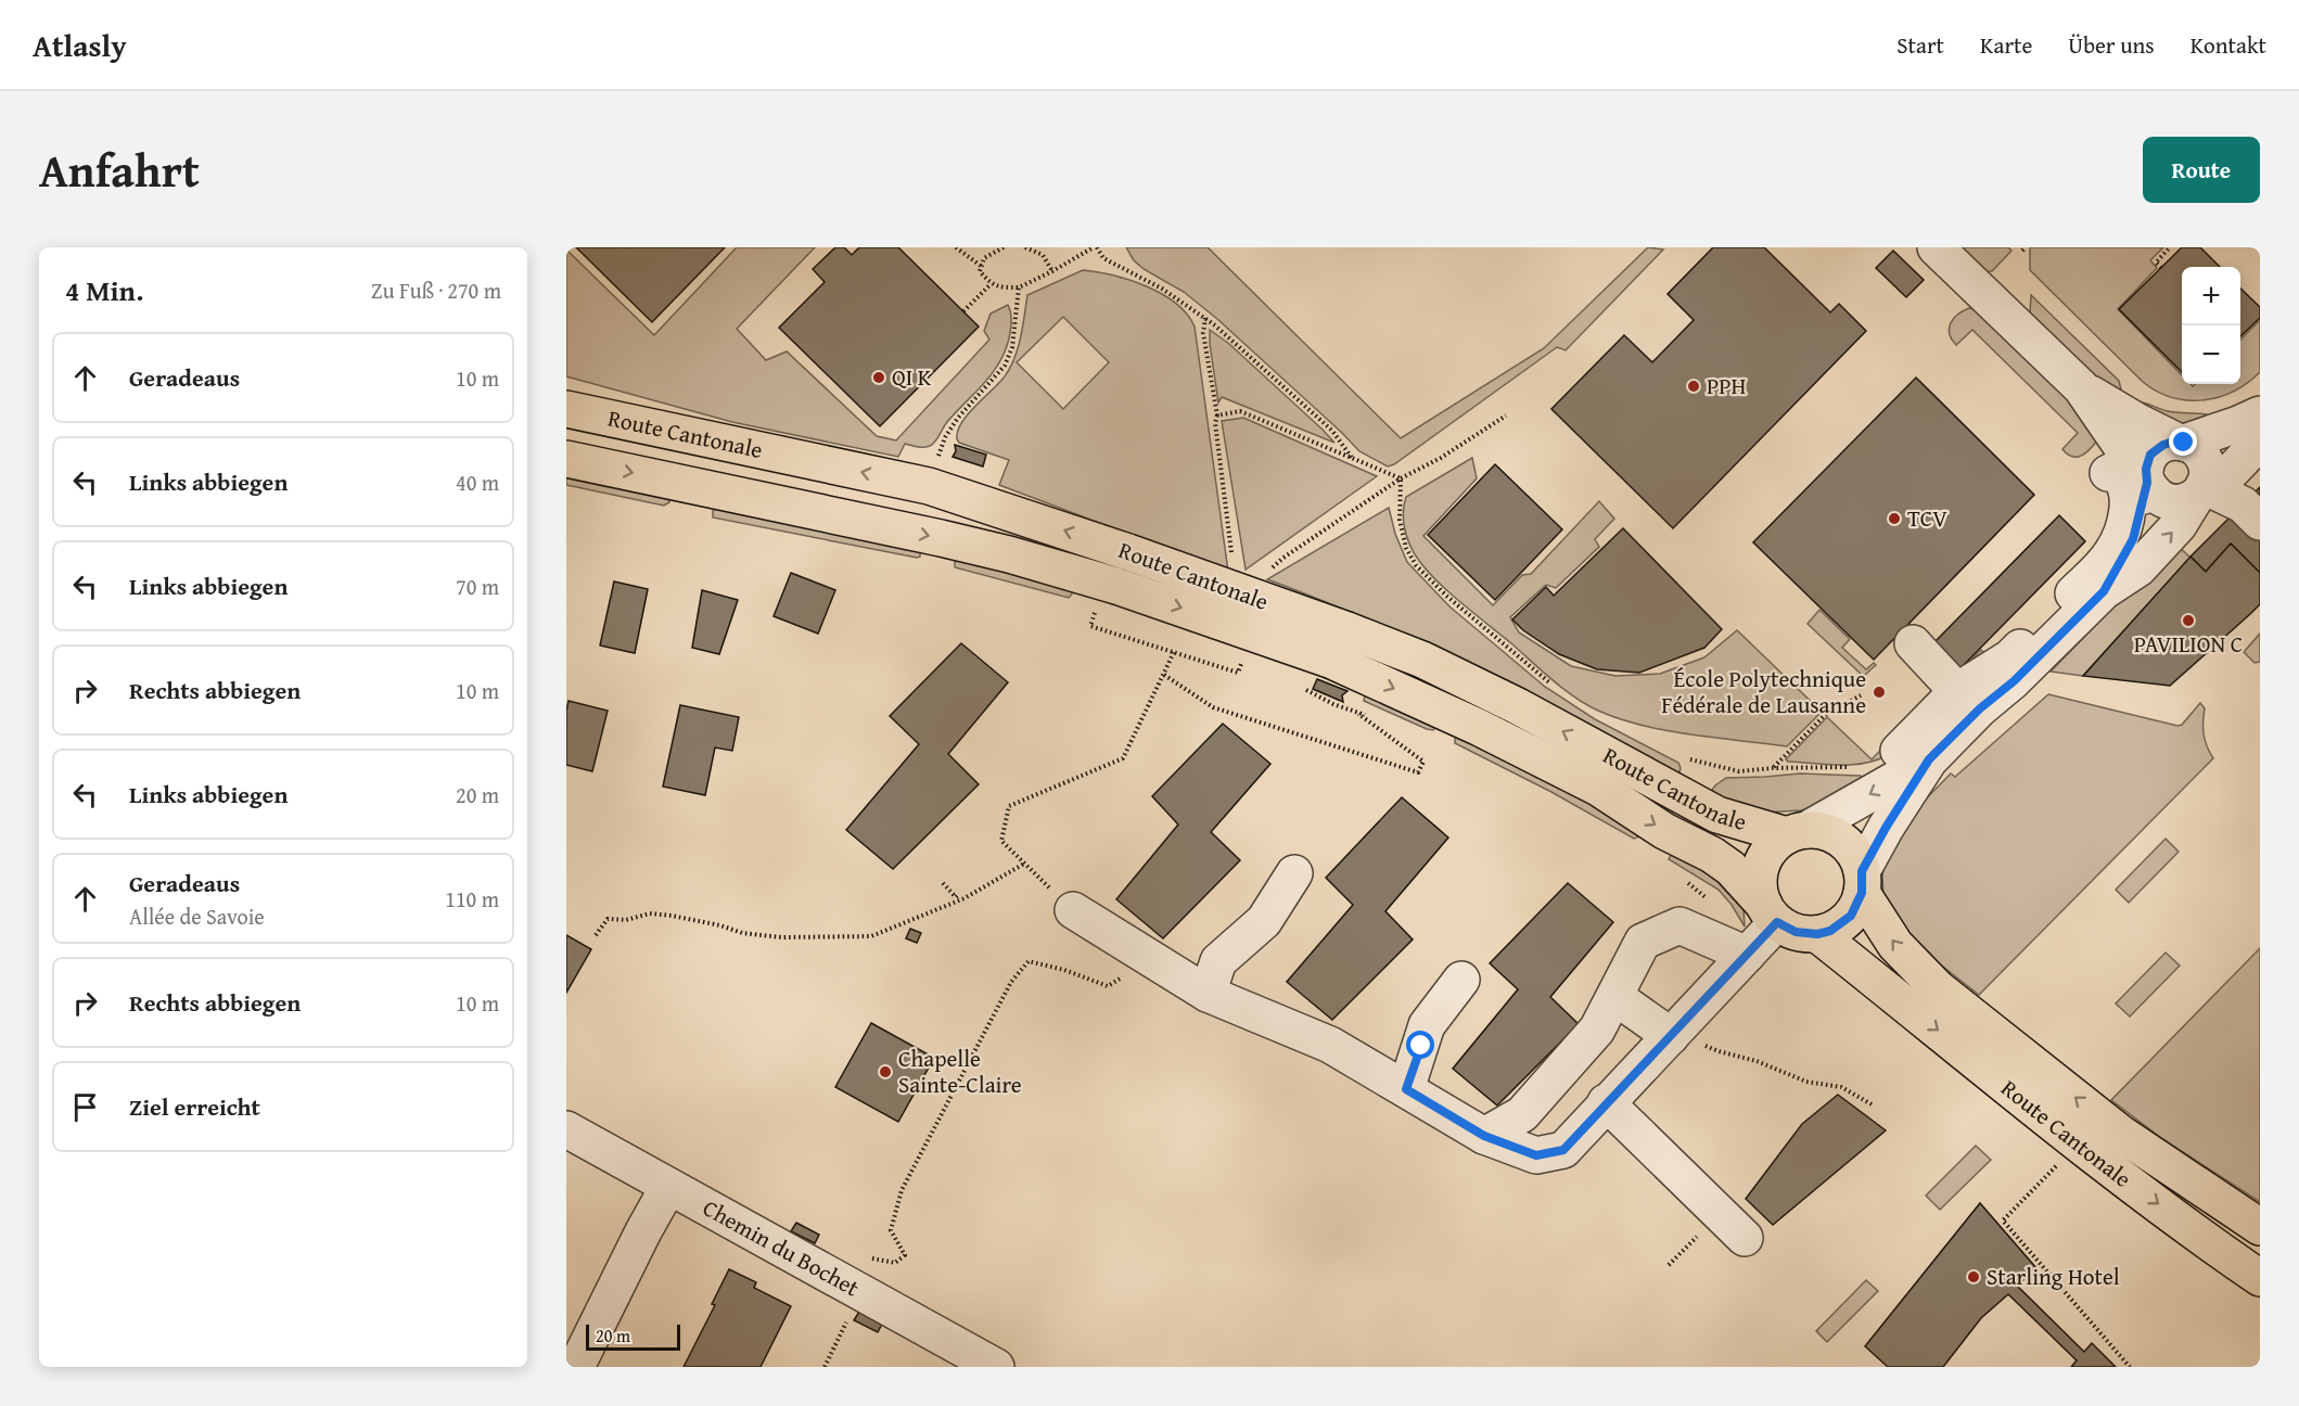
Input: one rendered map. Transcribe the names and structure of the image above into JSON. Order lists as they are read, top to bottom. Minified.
{"streets":{"main road":["Route Cantonale"],"street":["Chemin du Bochet"]},"places":["QI K","PPH","TCV","PAVILION C","École Polytechnique Fédérale de Lausanne","Chapelle Sainte-Claire","Starling Hotel"],"scale_bar":"20 m","page":{"header":"Atlasly","nav":["Start","Karte","Über uns","Kontakt"],"title":"Anfahrt","buttons":"Route","heading":["4 Min.","Zu Fuß · 270 m"],"map_buttons":["+","−"],"list":[["Geradeaus","10 m"],["Links abbiegen","40 m"],["Links abbiegen","70 m"],["Rechts abbiegen","10 m"],["Links abbiegen","20 m"],["Geradeaus","Allée de Savoie","110 m"],["Rechts abbiegen","10 m"],"Ziel erreicht"],"scale":"20 m"}}
